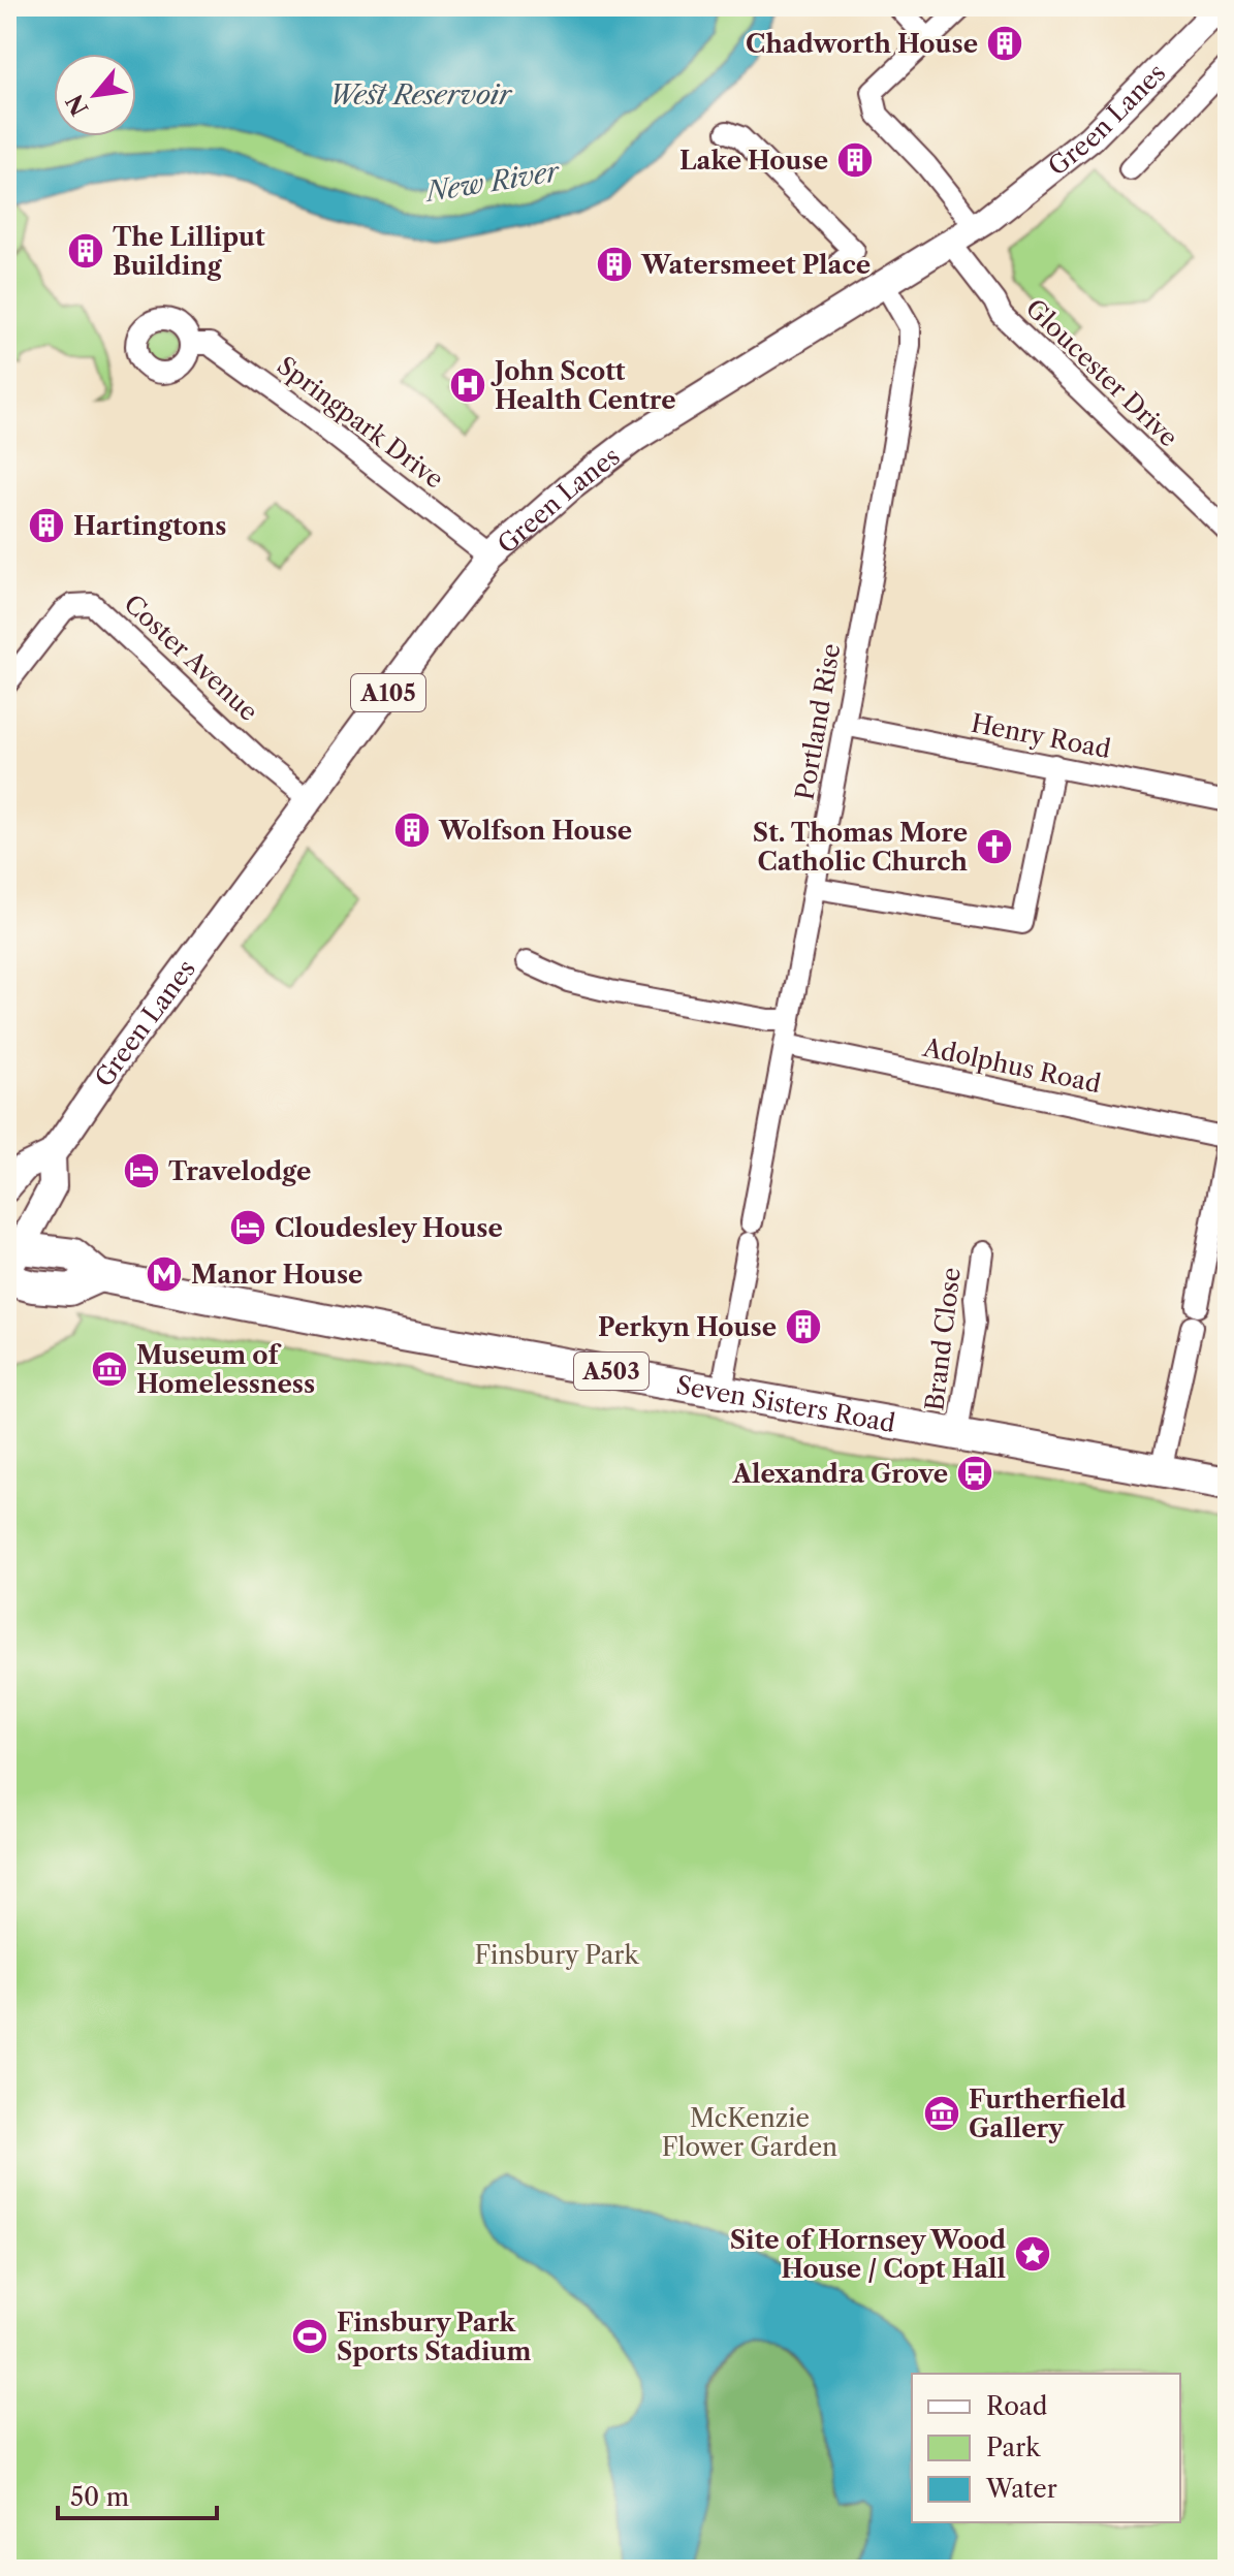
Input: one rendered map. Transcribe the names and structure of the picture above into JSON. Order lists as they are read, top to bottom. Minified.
{"streets":{"highway":["A503","Seven Sisters Road"],"main road":["Green Lanes","A105"],"street":["Gloucester Drive","Springpark Drive","Coster Avenue","Portland Rise","Henry Road","Adolphus Road","Brand Close"]},"crossings":[["Green Lanes","Gloucester Drive"],["Green Lanes","Springpark Drive"],["Green Lanes","Coster Avenue"],["Green Lanes","Portland Rise"],["Portland Rise","Henry Road"],["Portland Rise","Adolphus Road"],["Portland Rise","Seven Sisters Road"],["Brand Close","Seven Sisters Road"]],"water":["West Reservoir","New River"],"parks":["Finsbury Park","McKenzie Flower Garden"],"places":{"building":["Chadworth House","Lake House","The Lilliput Building","Watersmeet Place","Hartingtons","Wolfson House","Perkyn House"],"hospital":["John Scott Health Centre"],"church":["St. Thomas More Catholic Church"],"hotel":["Travelodge","Cloudesley House"],"metro station":["Manor House"],"museum":["Museum of Homelessness","Furtherfield Gallery"],"bus stop":["Alexandra Grove"],"place":["Site of Hornsey Wood House / Copt Hall"],"sports":["Finsbury Park Sports Stadium"]},"legend":["Road","Park","Water"],"scale_bar":"50 m","north":"bottom left"}
